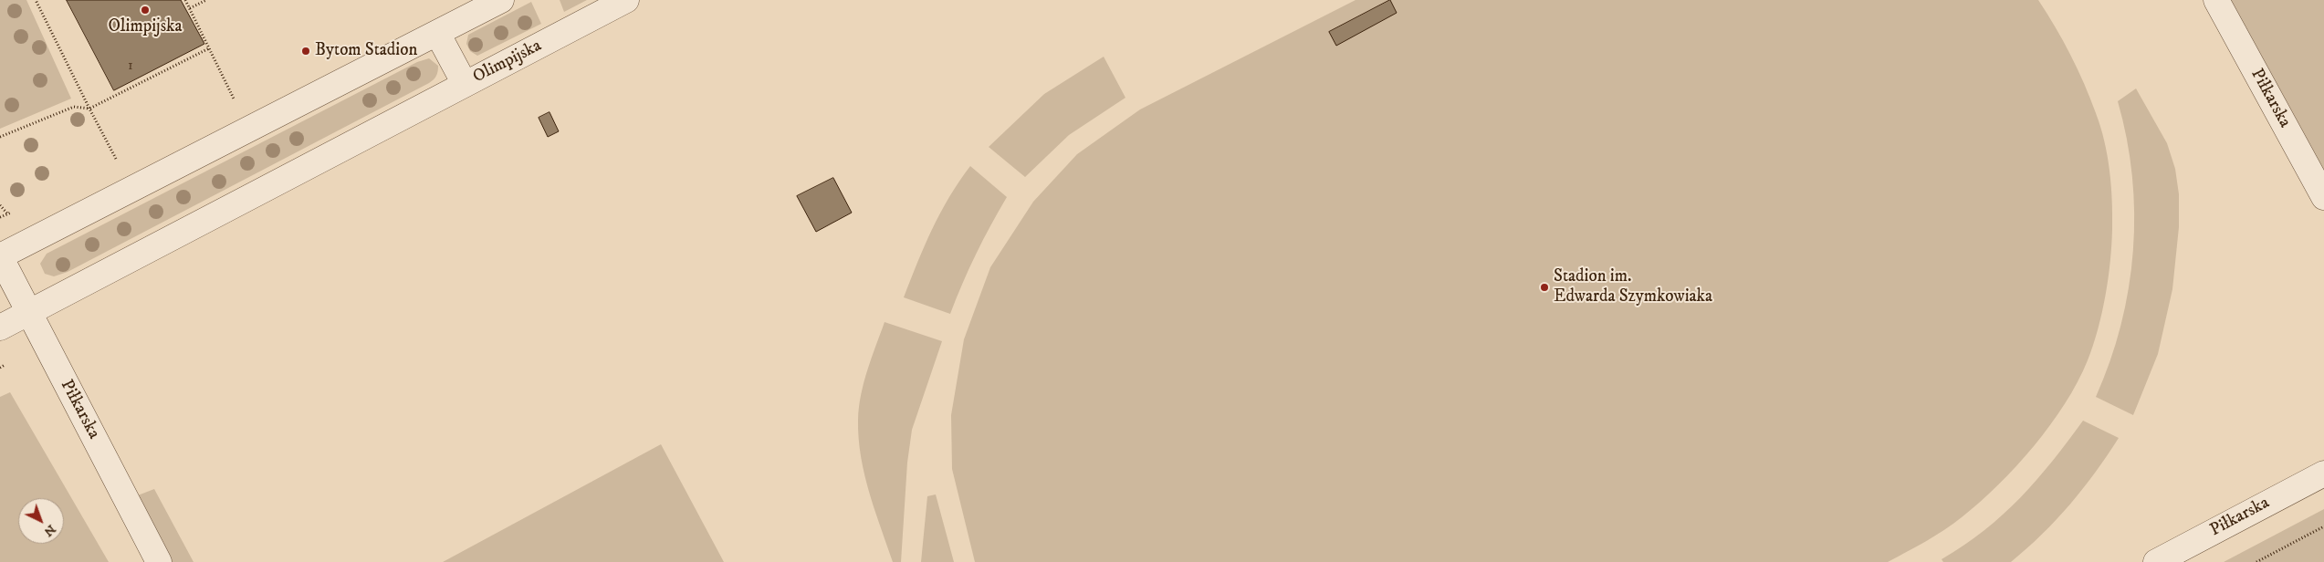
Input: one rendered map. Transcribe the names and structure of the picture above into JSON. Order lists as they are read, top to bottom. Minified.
{"streets":{"street":["Olimpijska","Piłkarska"]},"crossings":[["Olimpijska","Piłkarska"]],"places":["Olimpijska","Bytom Stadion","Stadion im. Edwarda Szymkowiaka"],"house_numbers":["1"],"north":"bottom right"}
